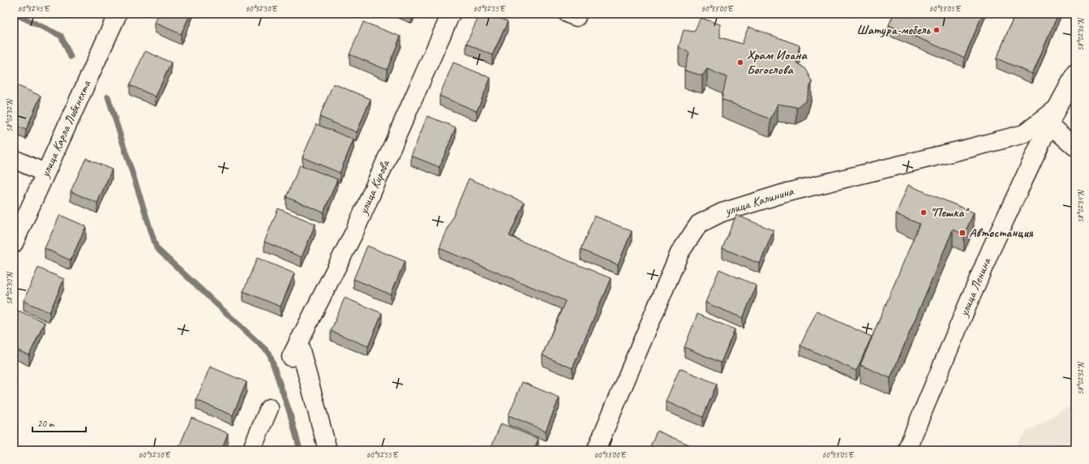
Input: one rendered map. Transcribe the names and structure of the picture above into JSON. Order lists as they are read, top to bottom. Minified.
{"streets":{"main road":["улица Карла Либкнехта","улица Кирова","улица Калинина","улица Ленина"]},"crossings":[["улица Калинина","улица Ленина"]],"places":{"other":["Шатура-мебель","Храм Иоана Богослова","\"Пешка\""],"transit":["Автостанция"]},"scale_bar":"20 m","coordinates":["60°32'45\"E","60°32'50\"E","60°32'55\"E","60°33'00\"E","60°33'05\"E","58°02'36\"N","58°02'32\"N","58°02'34\"N","58°02'30\"N"]}
